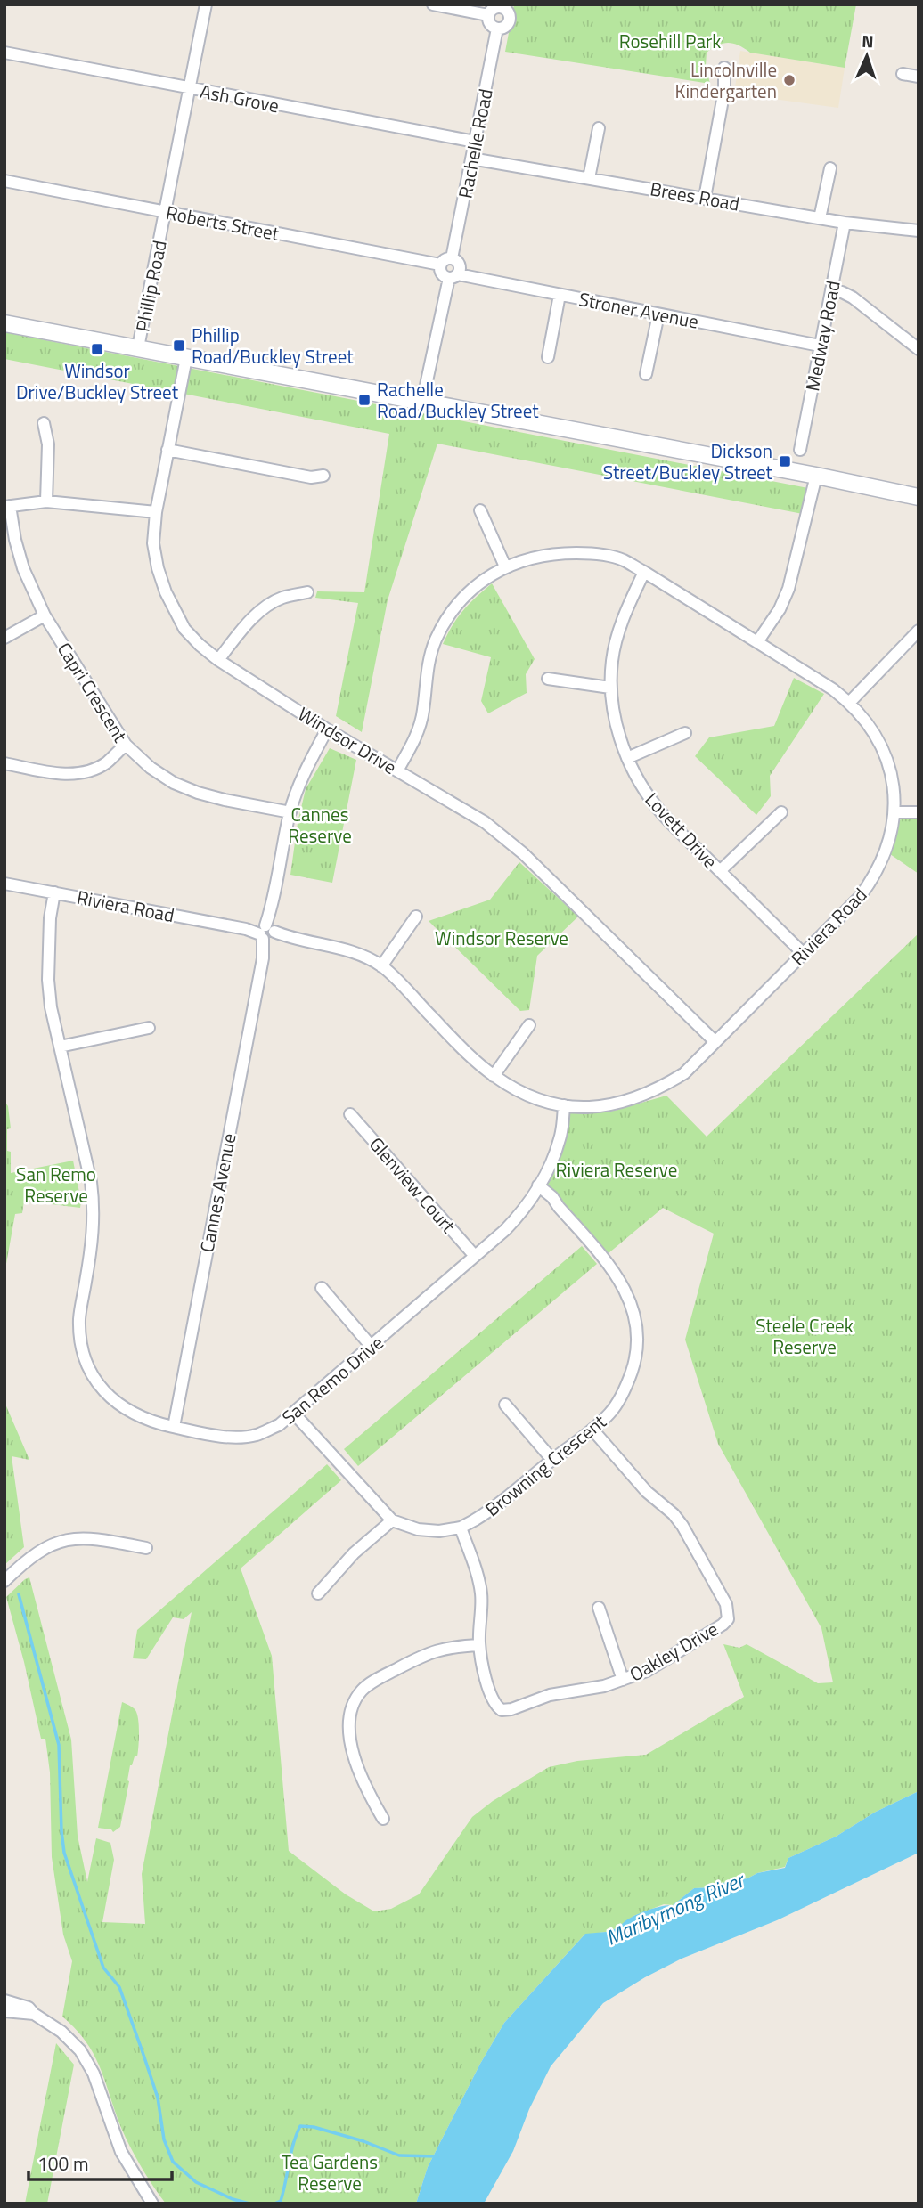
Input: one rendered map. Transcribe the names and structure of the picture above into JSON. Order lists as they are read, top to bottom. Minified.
{"streets":{"street":["Ash Grove","Rachelle Road","Brees Road","Roberts Street","Phillip Road","Stroner Avenue","Medway Road","Capri Crescent","Windsor Drive","Lovett Drive","Riviera Road","Glenview Court","Cannes Avenue","San Remo Drive","Browning Crescent","Oakley Drive"]},"crossings":[["Ash Grove","Rachelle Road"],["Ash Grove","Phillip Road"],["Rachelle Road","Brees Road"],["Rachelle Road","Roberts Street"],["Rachelle Road","Stroner Avenue"],["Brees Road","Medway Road"],["Roberts Street","Phillip Road"],["Roberts Street","Stroner Avenue"],["Stroner Avenue","Medway Road"],["Capri Crescent","Cannes Avenue"],["Windsor Drive","Riviera Road"],["Windsor Drive","Cannes Avenue"],["Lovett Drive","Riviera Road"],["Riviera Road","Cannes Avenue"],["Riviera Road","San Remo Drive"],["Glenview Court","San Remo Drive"],["Cannes Avenue","San Remo Drive"],["San Remo Drive","Browning Crescent"],["Browning Crescent","Oakley Drive"]],"water":["Maribyrnong River"],"parks":["Rosehill Park","Cannes Reserve","Windsor Reserve","Riviera Reserve","San Remo Reserve","Steele Creek Reserve","Tea Gardens Reserve"],"places":{"other":["Lincolnville Kindergarten"],"transit":["Phillip Road/Buckley Street","Windsor Drive/Buckley Street","Rachelle Road/Buckley Street","Dickson Street/Buckley Street"]},"scale_bar":"100 m","north":"top"}
